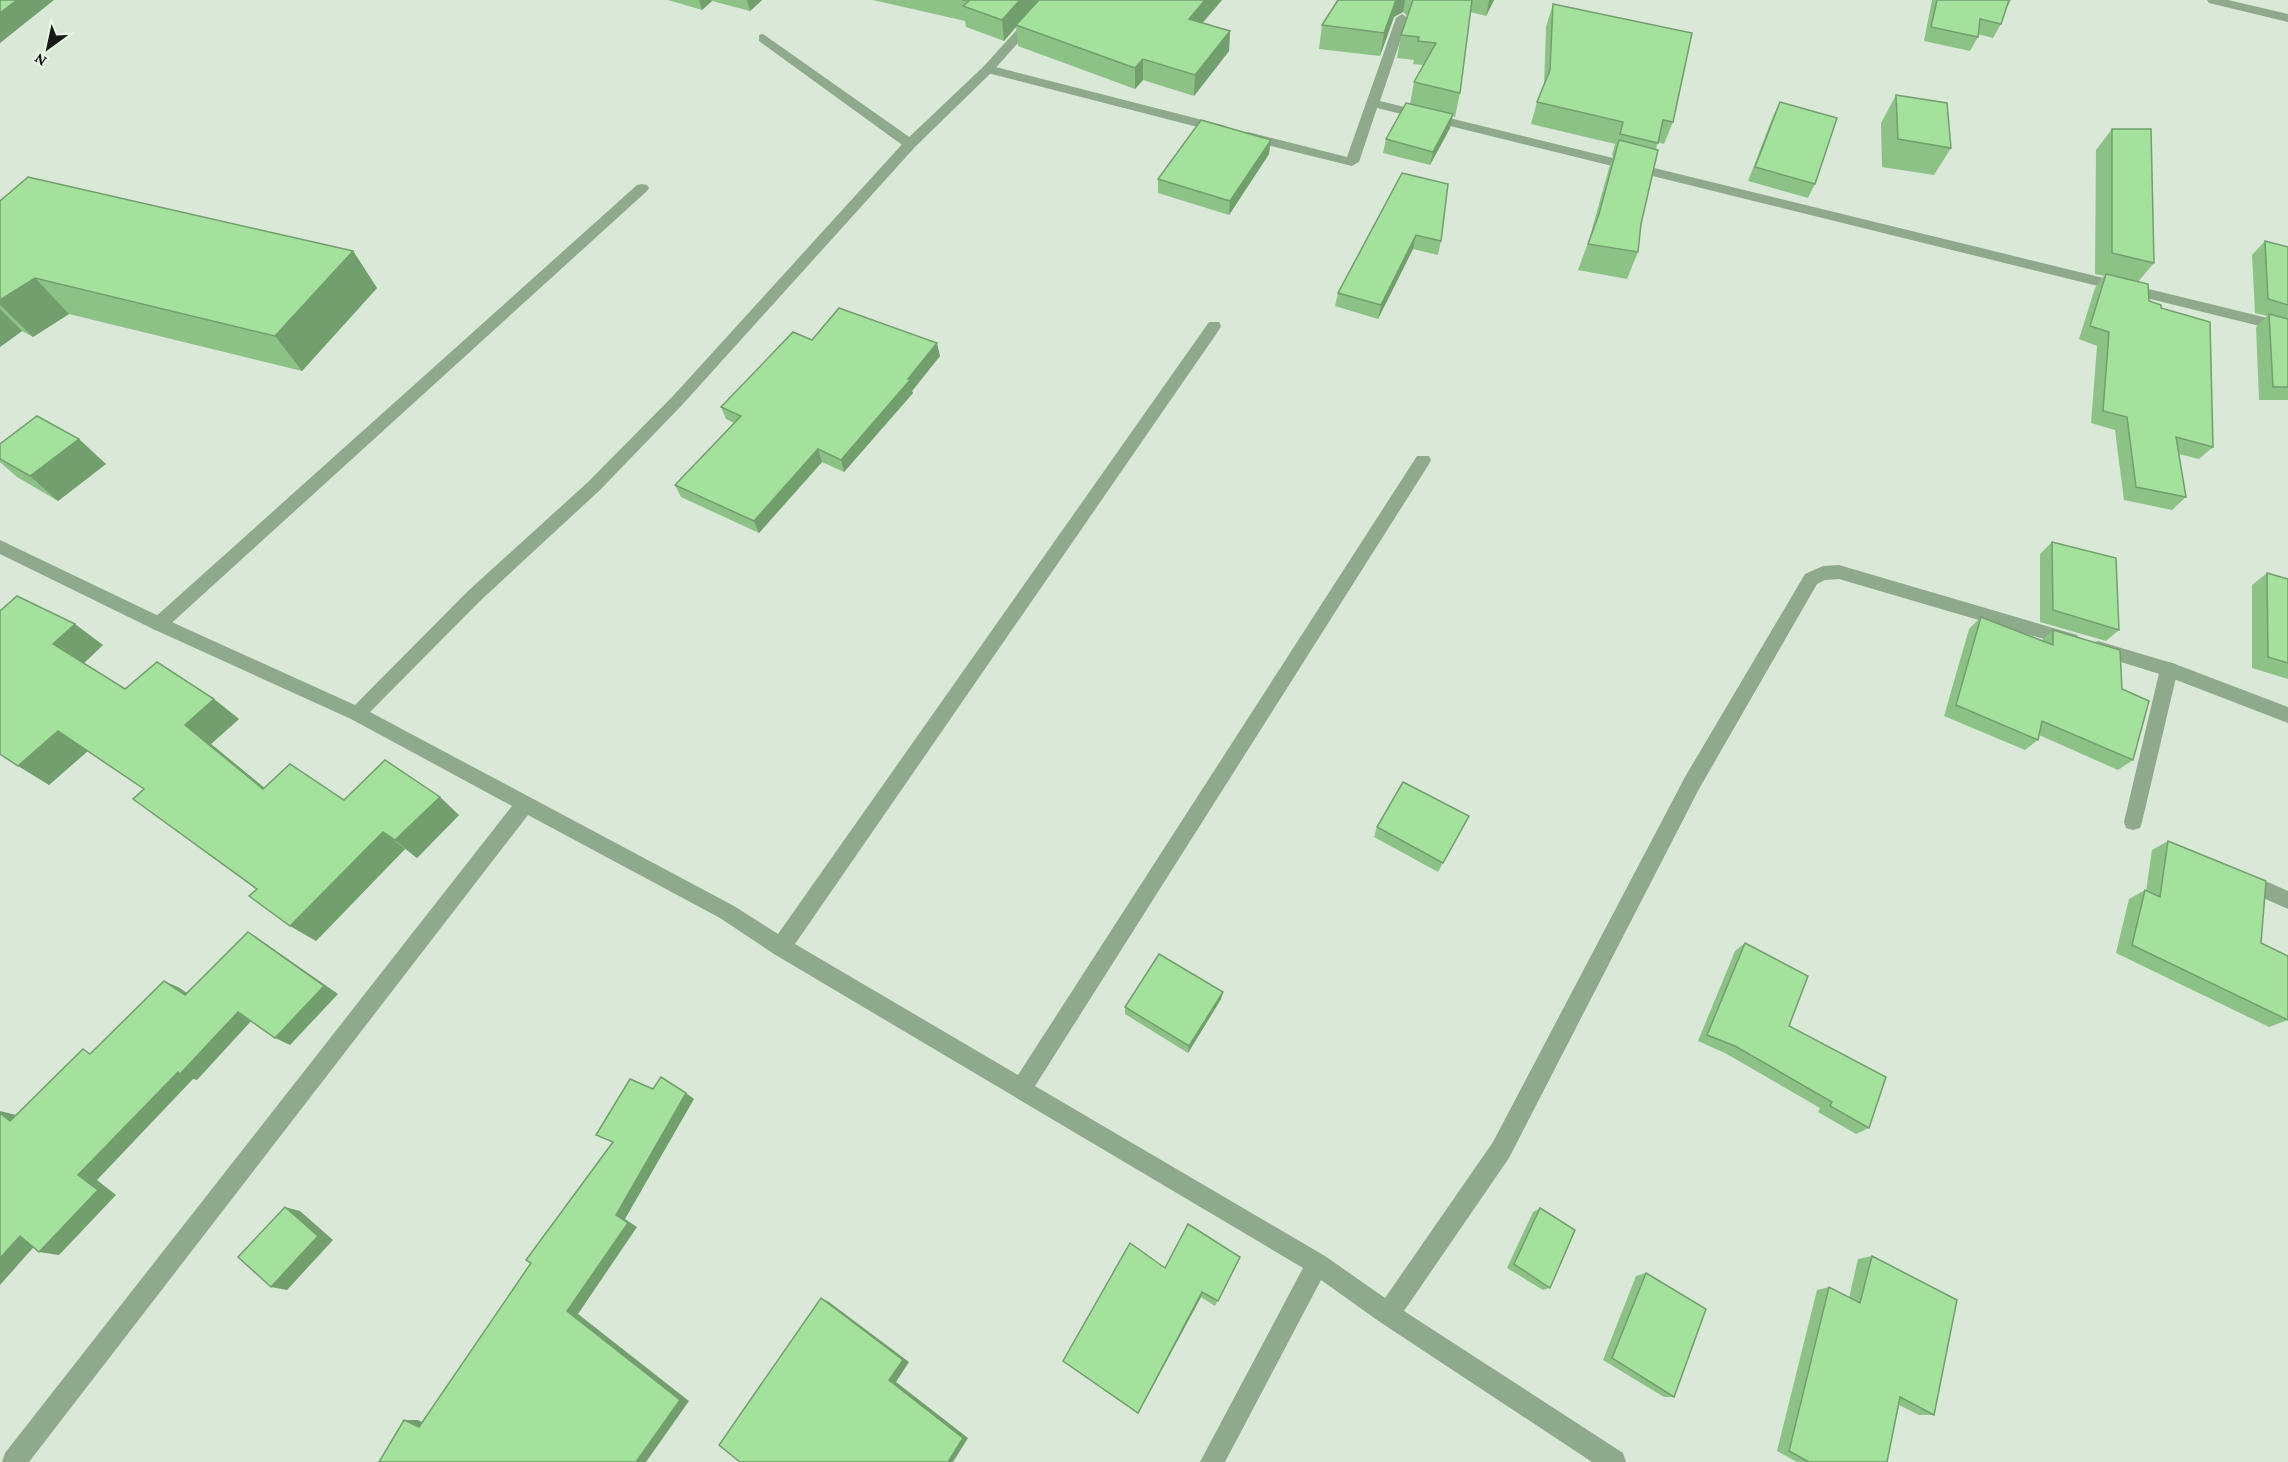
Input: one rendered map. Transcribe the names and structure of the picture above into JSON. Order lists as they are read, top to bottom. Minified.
{"north":"bottom left"}
